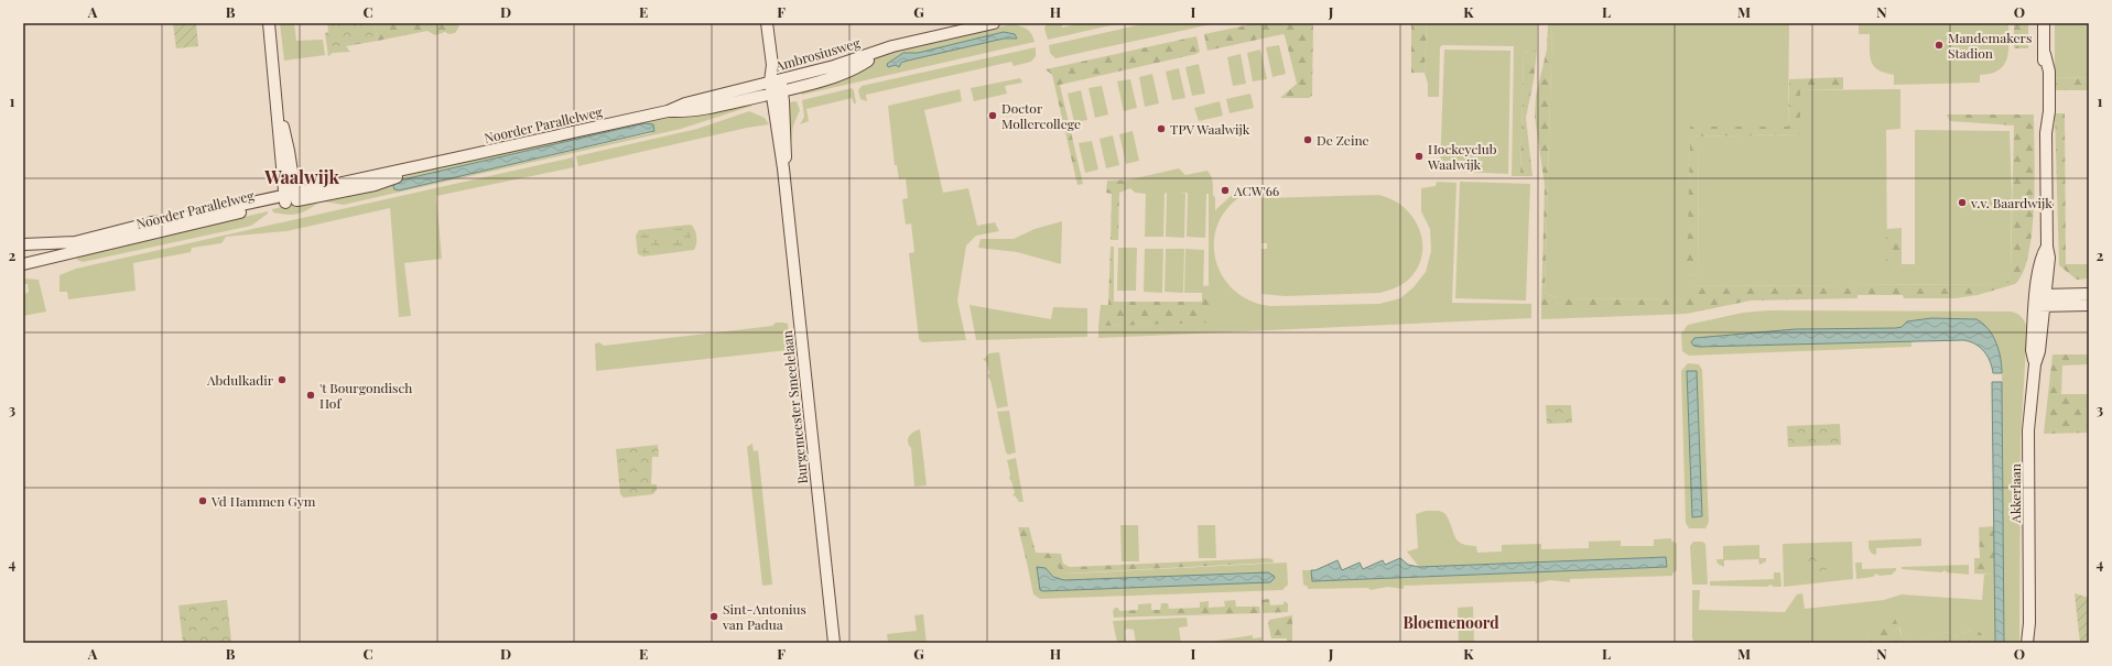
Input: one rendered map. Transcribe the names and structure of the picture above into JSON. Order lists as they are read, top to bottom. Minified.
{"streets":{"main road":["Ambrosiusweg","Noorder Parallelweg","Burgemeester Smeelelaan","Akkerlaan"]},"crossings":[["Ambrosiusweg","Noorder Parallelweg"],["Ambrosiusweg","Burgemeester Smeelelaan"],["Noorder Parallelweg","Burgemeester Smeelelaan"]],"districts":["Waalwijk","Bloemenoord"],"places":["Mandemakers Stadion","Doctor Mollercollege","TPV Waalwijk","De Zeine","Hockeyclub Waalwijk","ACW'66","v.v. Baardwijk","Abdulkadir","'t Bourgondisch Hof","Vd Hammen Gym","Sint-Antonius van Padua"],"grid":{"columns":["A","B","C","D","E","F","G","H","I","J","K","L","M","N","O"],"rows":["1","2","3","4"]}}
